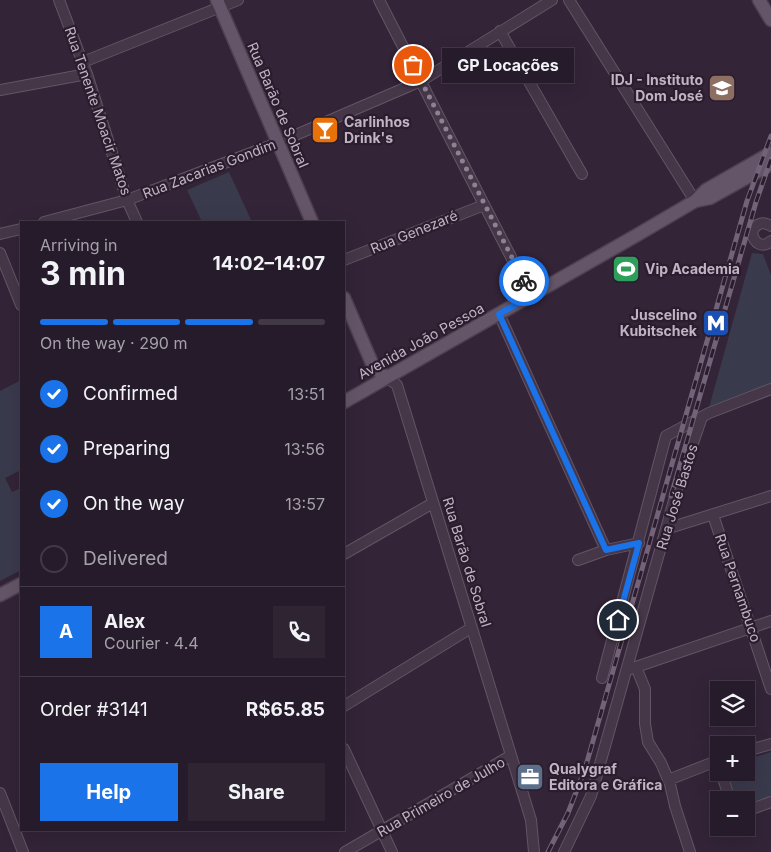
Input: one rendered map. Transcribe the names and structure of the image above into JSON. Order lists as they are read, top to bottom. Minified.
{"streets":{"main road":["Rua Barão de Sobral","Avenida João Pessoa"],"street":["Rua Tenente Moacir Matos","Rua Zacarias Gondim","Rua Genezaré","Rua José Bastos","Rua Pernambuco","Rua Primeiro de Julho"]},"crossings":[["Rua Barão de Sobral","Rua Zacarias Gondim"],["Rua Barão de Sobral","Avenida João Pessoa"],["Rua Barão de Sobral","Rua Primeiro de Julho"],["Rua Tenente Moacir Matos","Rua Zacarias Gondim"]],"places":{"other":["GP Locações"],"school or university":["IDJ - Instituto Dom José"],"bar":["Carlinhos Drink's"],"sports":["Vip Academia"],"metro station":["Juscelino Kubitschek"],"office":["Qualygraf Editora e Gráfica"]},"page":{"bubble":"GP Locações","heading":["3 min","Arriving in","14:02–14:07"],"panel":["Alex","Courier · 4.4","Order #3141","R$65.85"],"bar":"On the way · 290 m","list":[["Confirmed","13:51"],["Preparing","13:56"],["On the way","13:57"],"Delivered"],"round":"A","map_buttons":["+","−"],"buttons":["Help","Share"]}}
